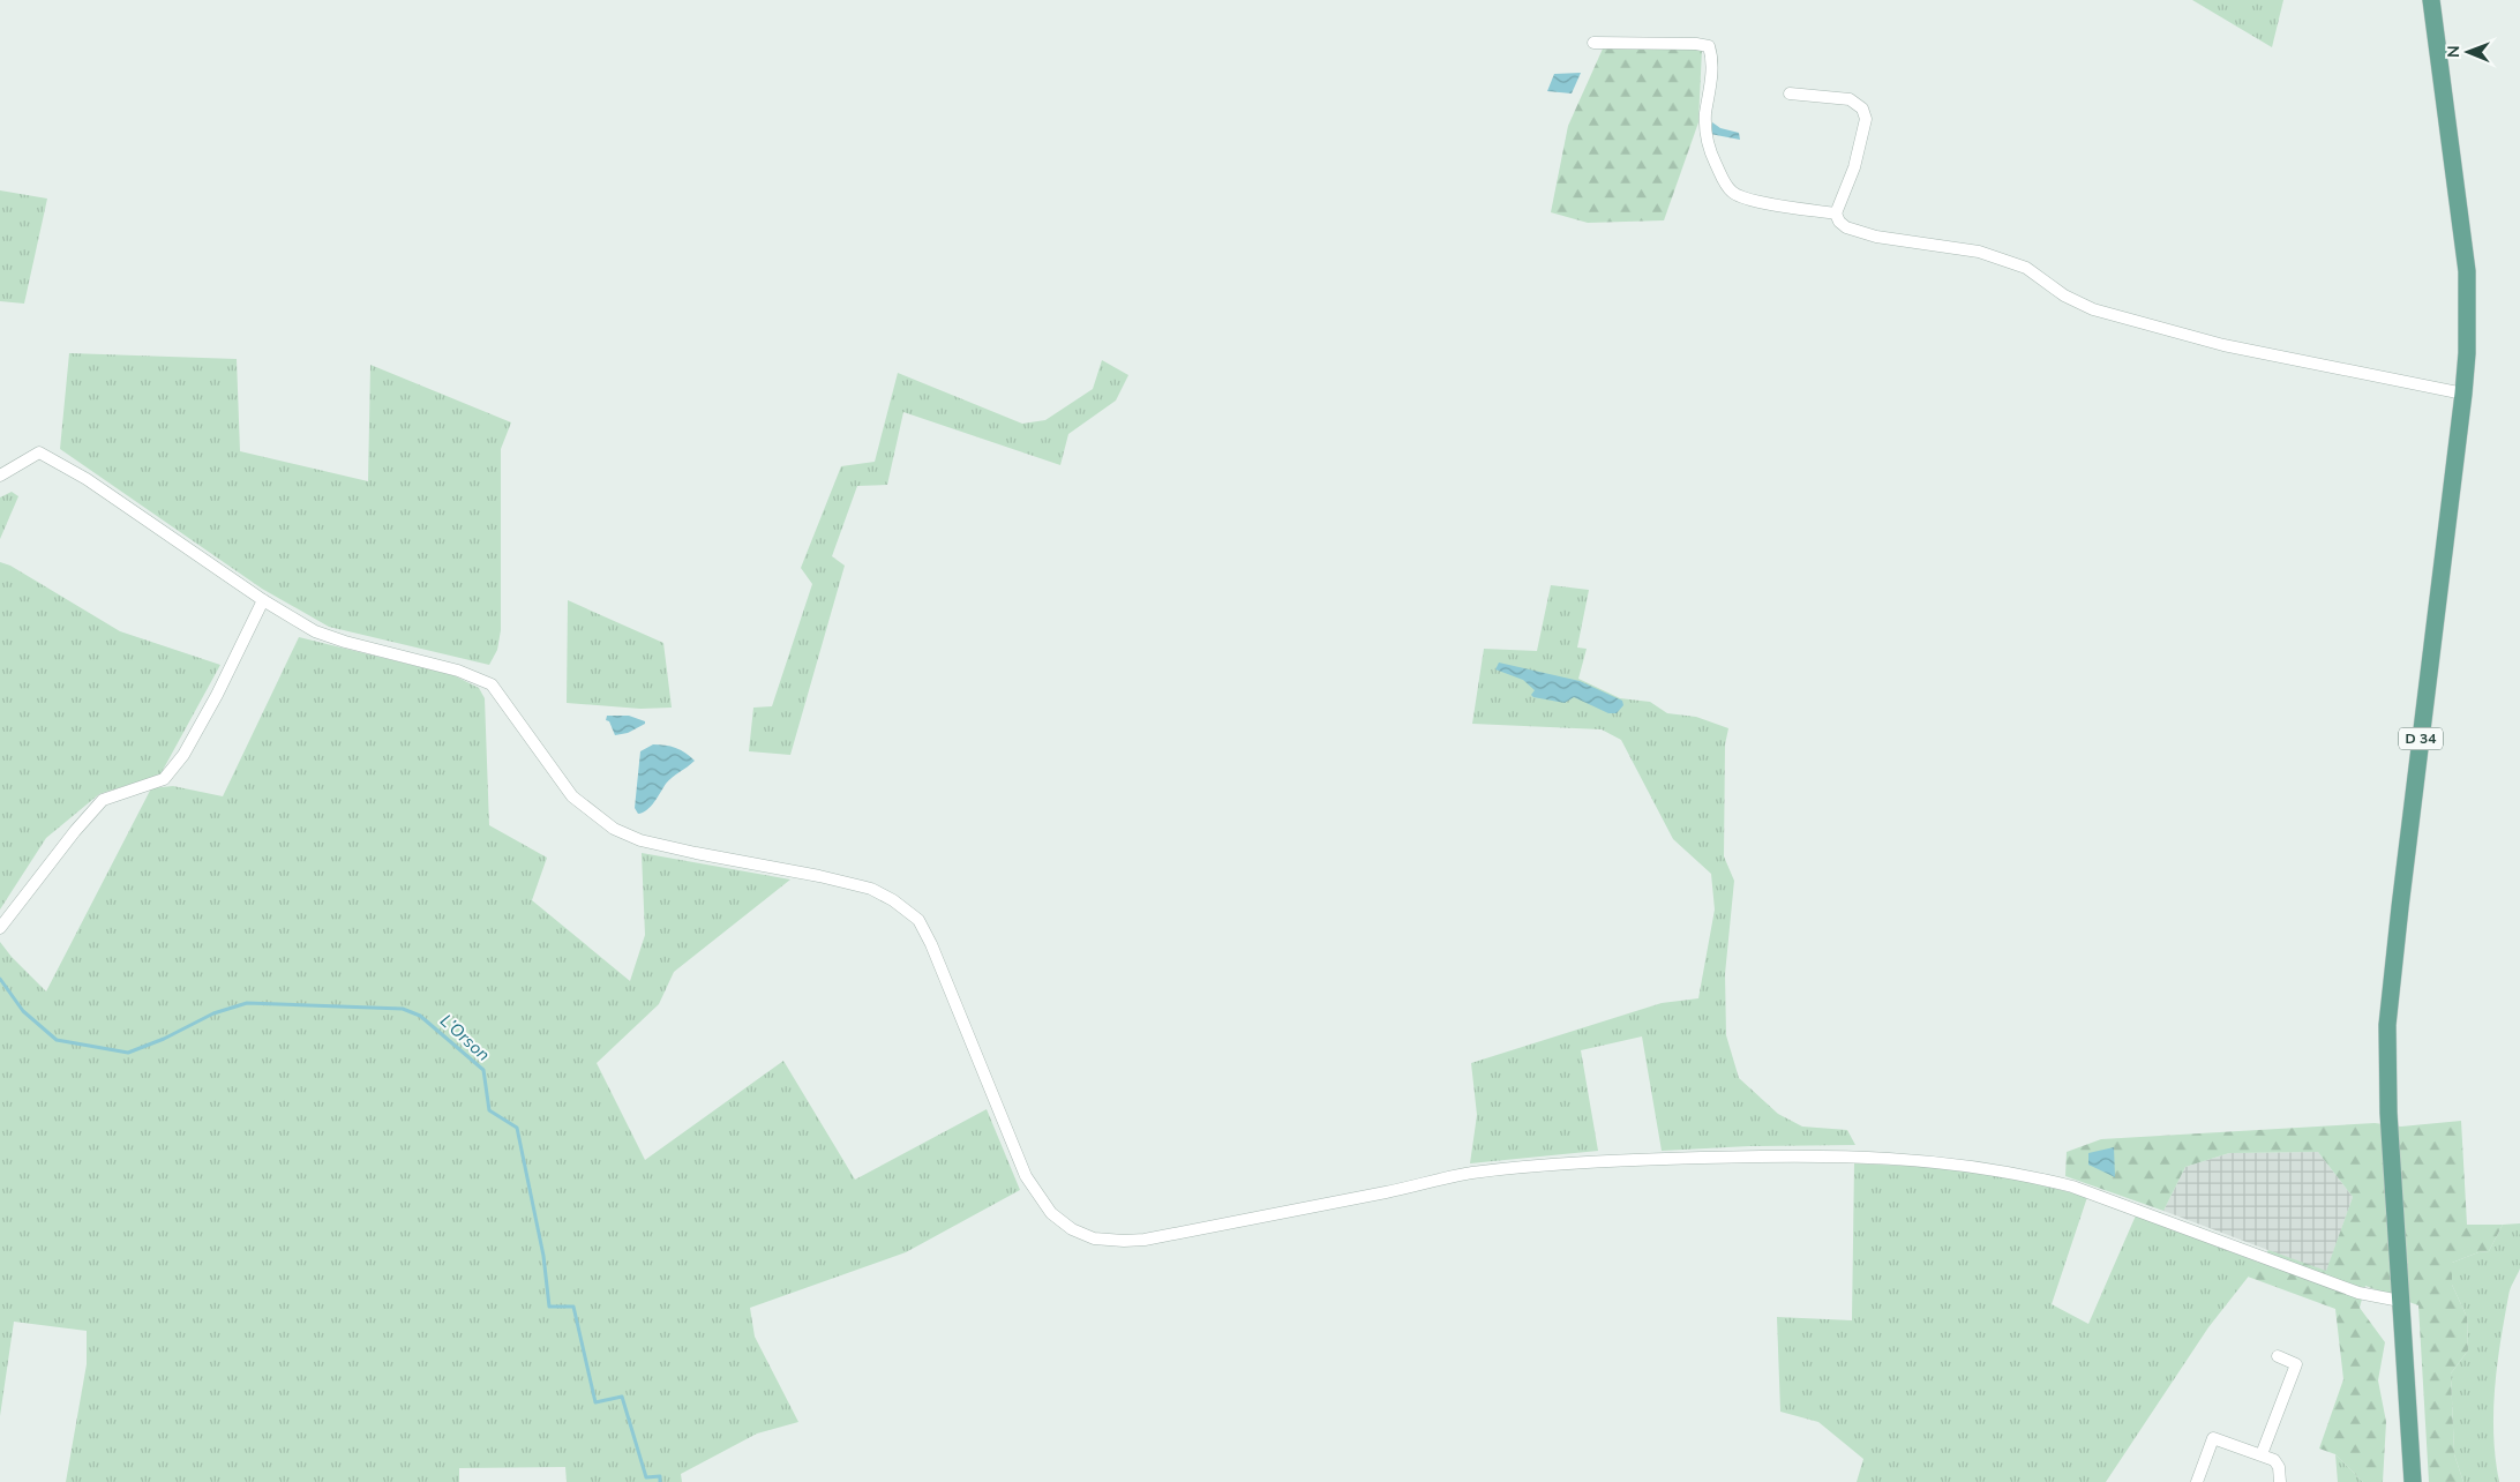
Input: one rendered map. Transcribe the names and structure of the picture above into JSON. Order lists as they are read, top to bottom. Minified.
{"streets":{"main road":["D 34"]},"water":["L’Orson"],"north":"left"}
